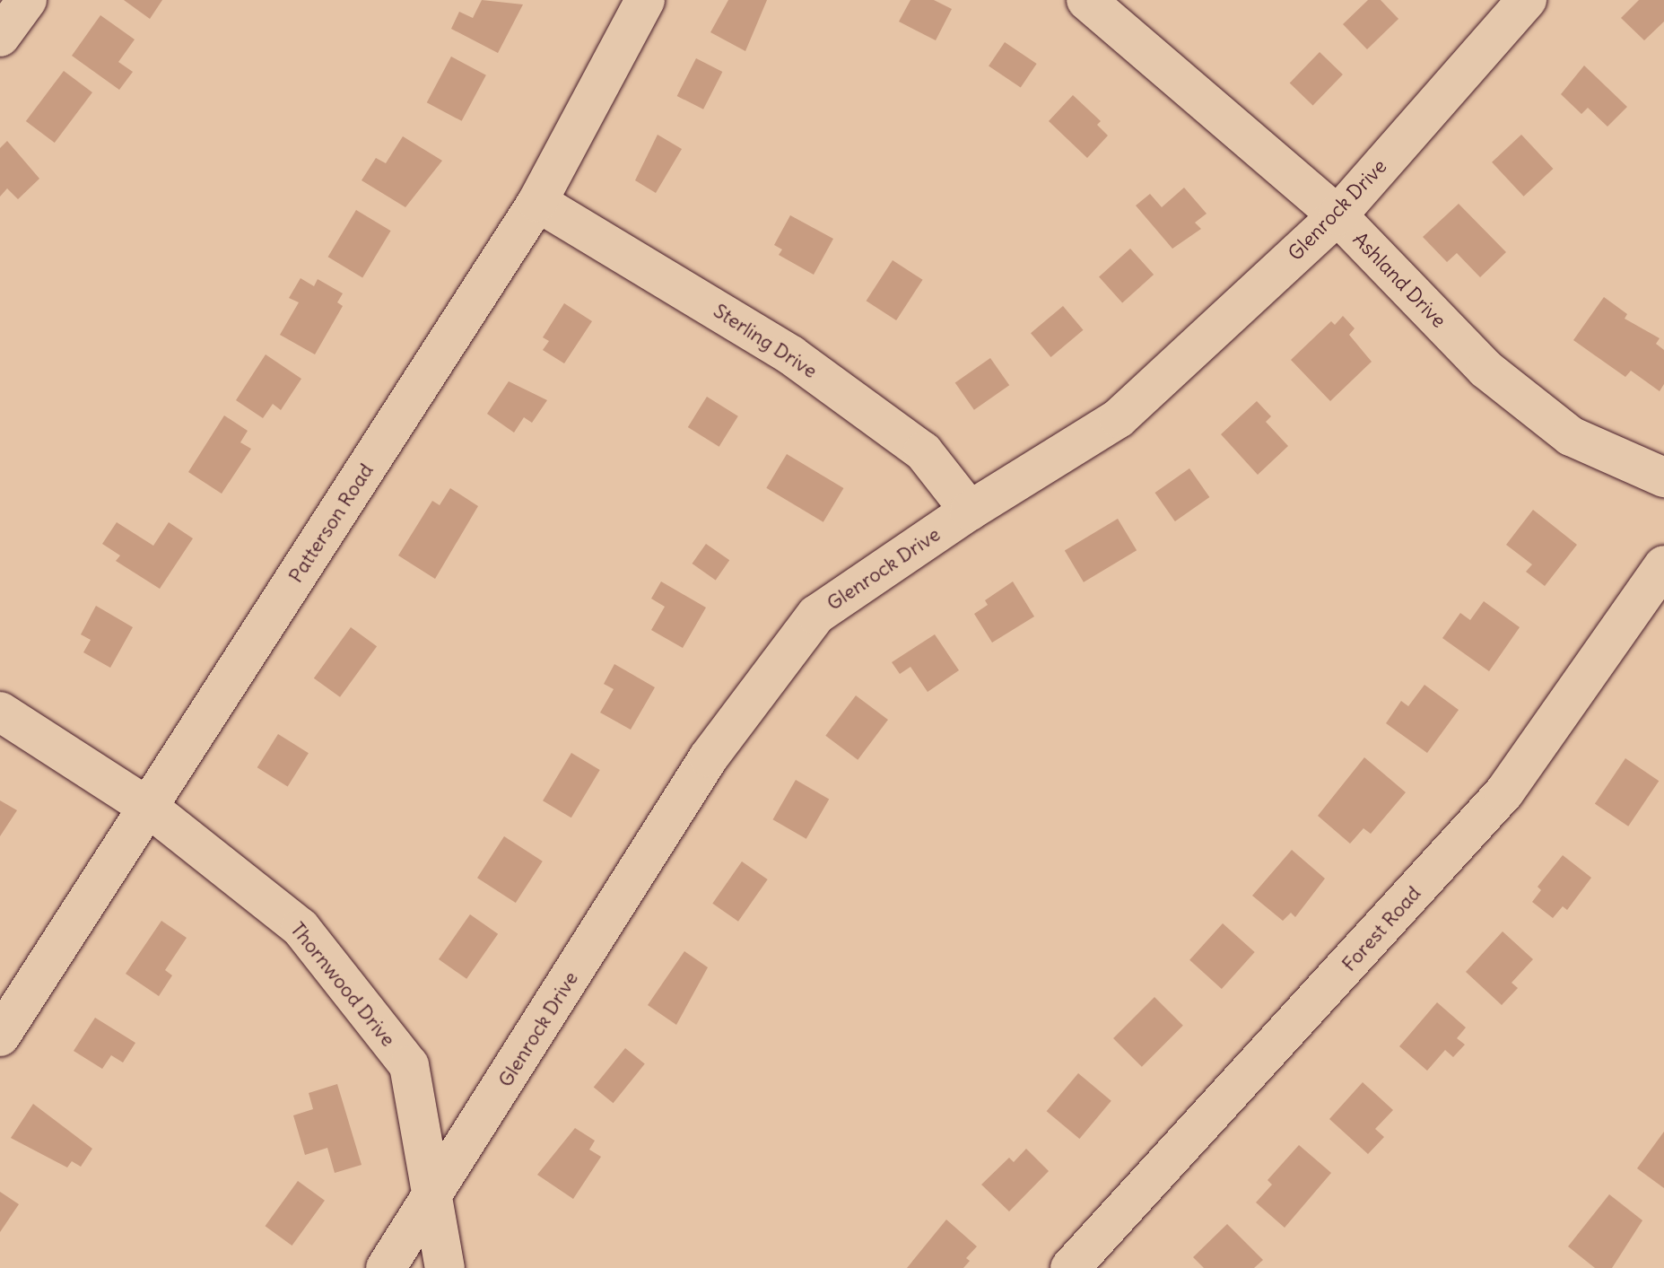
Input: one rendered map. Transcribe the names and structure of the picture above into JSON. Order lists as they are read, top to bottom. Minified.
{"streets":{"street":["Glenrock Drive","Ashland Drive","Sterling Drive","Patterson Road","Forest Road","Thornwood Drive"]},"crossings":[["Glenrock Drive","Ashland Drive"],["Glenrock Drive","Sterling Drive"],["Glenrock Drive","Thornwood Drive"],["Sterling Drive","Patterson Road"],["Patterson Road","Thornwood Drive"]]}
